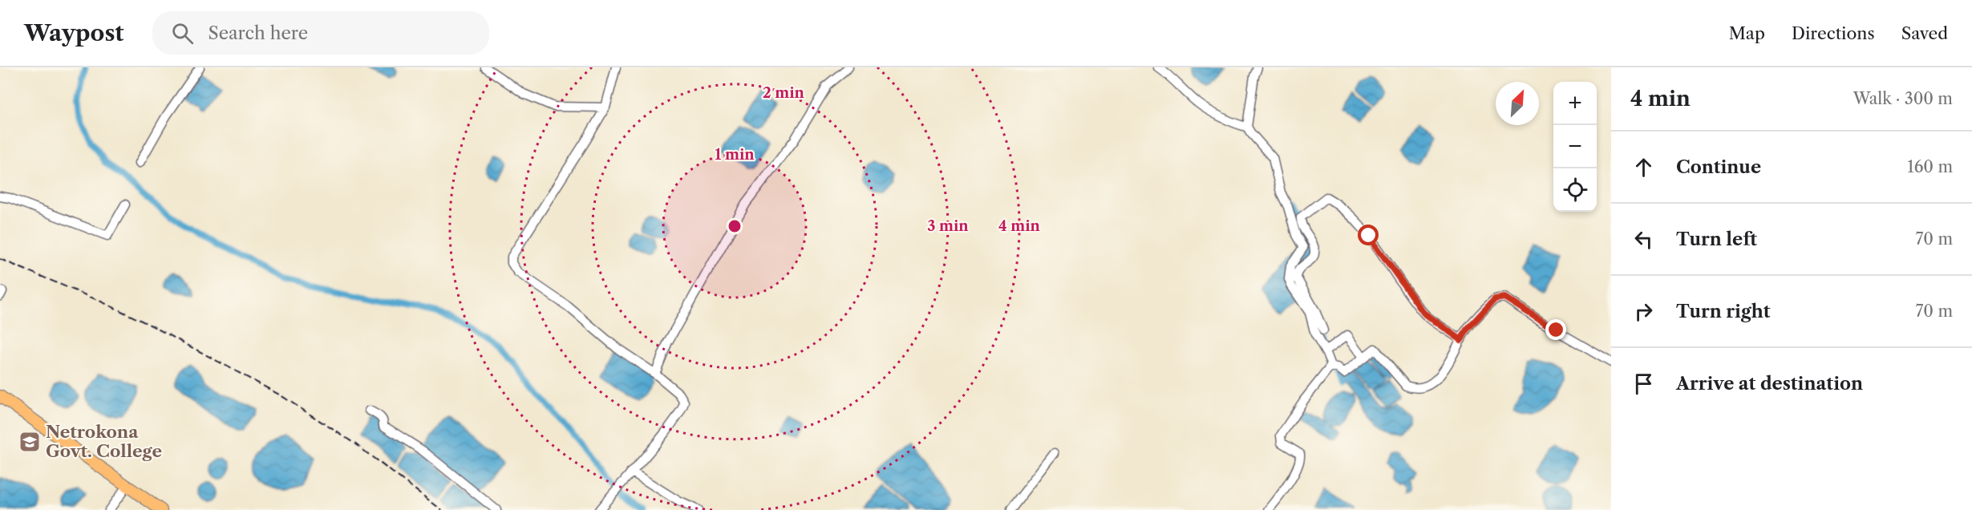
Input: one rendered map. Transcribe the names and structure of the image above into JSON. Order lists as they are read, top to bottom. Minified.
{"places":{"school or university":["Netrokona Govt. College"]},"north":"top right","page":{"header":"Waypost","search":"Search here","nav":["Map","Directions","Saved"],"heading":["4 min","Walk · 300 m"],"map_buttons":["+","−"],"list":[["Continue","160 m"],["Turn left","70 m"],["Turn right","70 m"],"Arrive at destination"]},"rings":["2 min","1 min","3 min","4 min"]}
